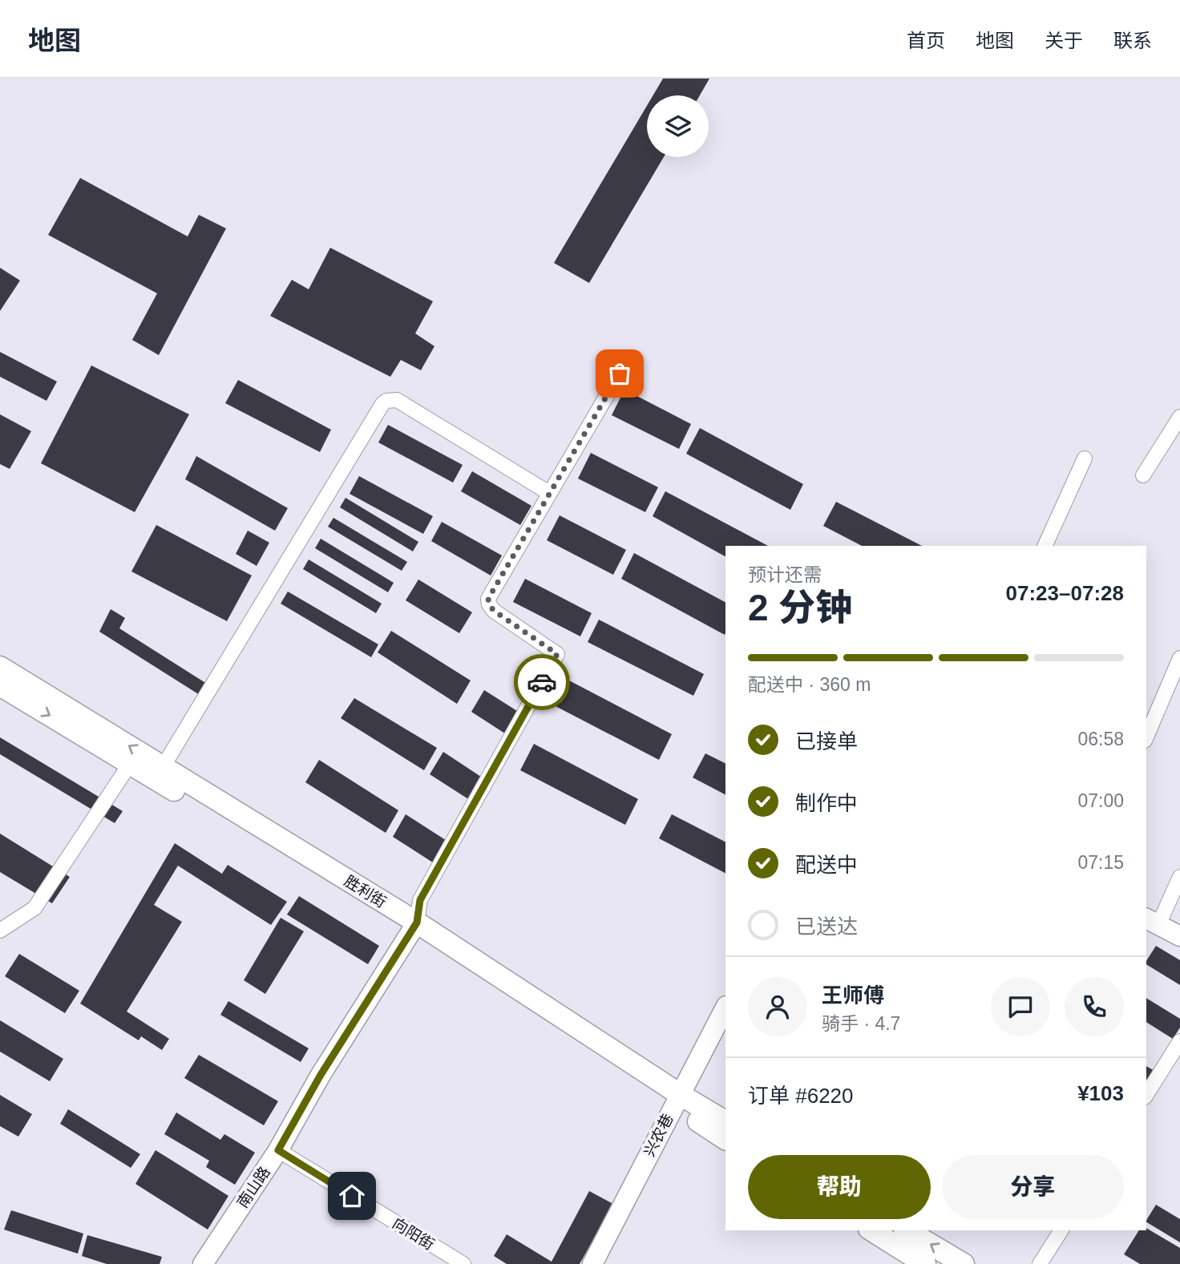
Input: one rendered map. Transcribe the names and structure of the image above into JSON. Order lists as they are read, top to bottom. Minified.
{"streets":{"main road":["胜利街"],"street":["兴农巷","南山路","向阳街"]},"crossings":[["胜利街","兴农巷"],["胜利街","南山路"],["南山路","向阳街"]],"page":{"header":"地图","nav":["首页","地图","关于","联系"],"heading":["2 分钟","预计还需","07:23–07:28"],"panel":["王师傅","骑手 · 4.7","订单 #6220","¥103"],"bar":"配送中 · 360 m","list":[["已接单","06:58"],["制作中","07:00"],["配送中","07:15"],"已送达"],"buttons":["帮助","分享"]}}
